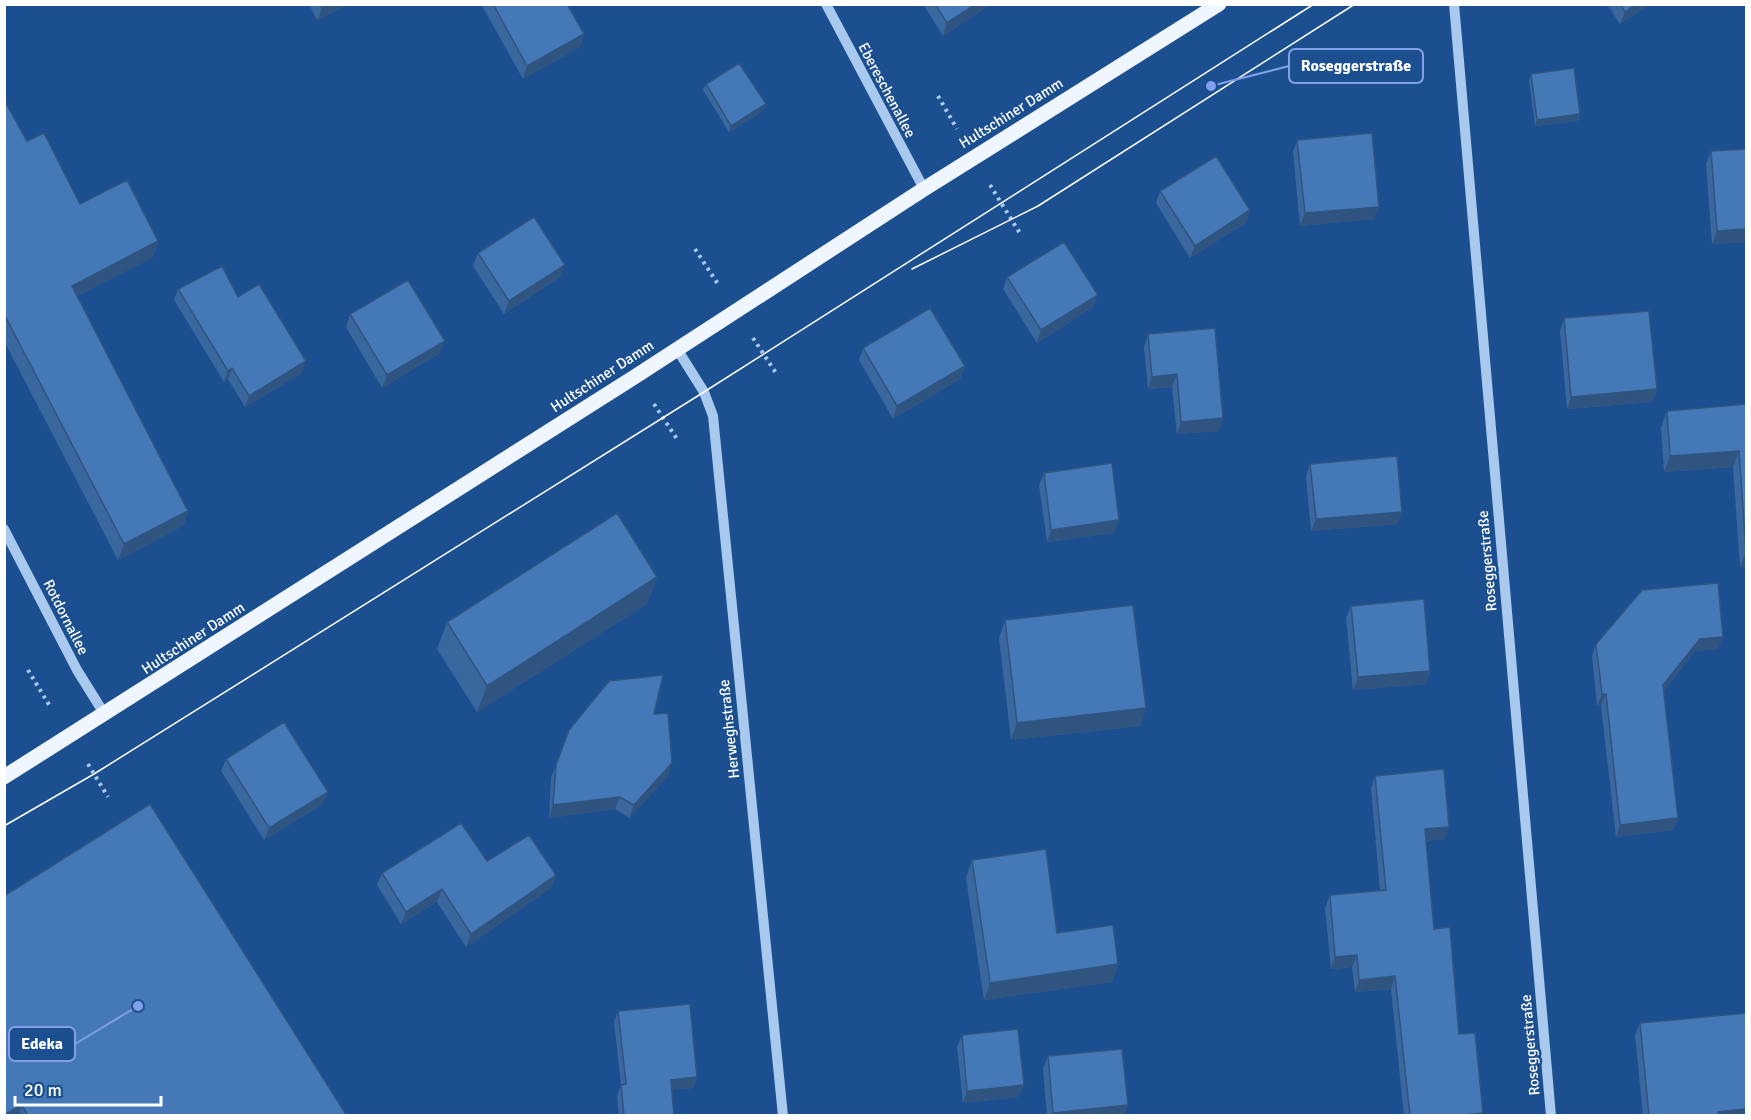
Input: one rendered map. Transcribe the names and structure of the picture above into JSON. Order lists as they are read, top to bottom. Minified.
{"streets":{"main road":["Hultschiner Damm"],"street":["Ebereschenallee","Roseggerstraße","Rotdornallee","Herweghstraße"]},"crossings":[["Ebereschenallee","Hultschiner Damm"],["Hultschiner Damm","Rotdornallee"],["Hultschiner Damm","Herweghstraße"]],"places":["Roseggerstraße","Edeka"],"scale_bar":"20 m"}
